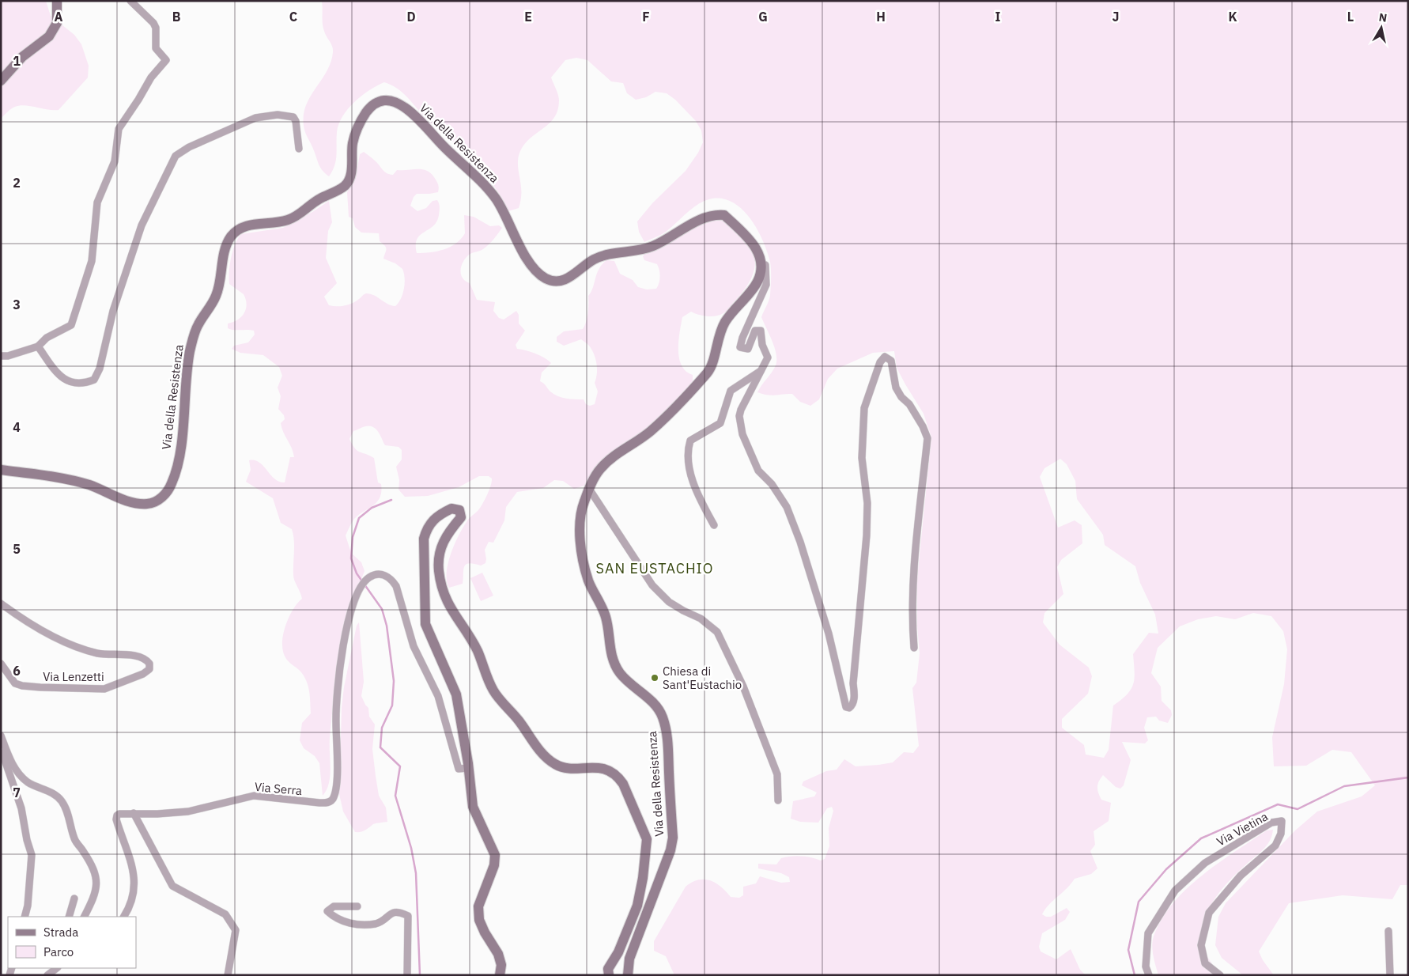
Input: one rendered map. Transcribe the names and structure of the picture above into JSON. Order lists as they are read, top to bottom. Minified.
{"streets":{"street":["Via della Resistenza","Via Lenzetti","Via Serra","Via Vietina"]},"crossings":[["Via della Resistenza","Via Serra"]],"districts":["SAN EUSTACHIO"],"places":["Chiesa di Sant'Eustachio"],"legend":["Strada","Parco"],"north":"top","grid":{"columns":["A","B","C","D","E","F","G","H","I","J","K","L"],"rows":["1","2","3","4","5","6","7"]}}
